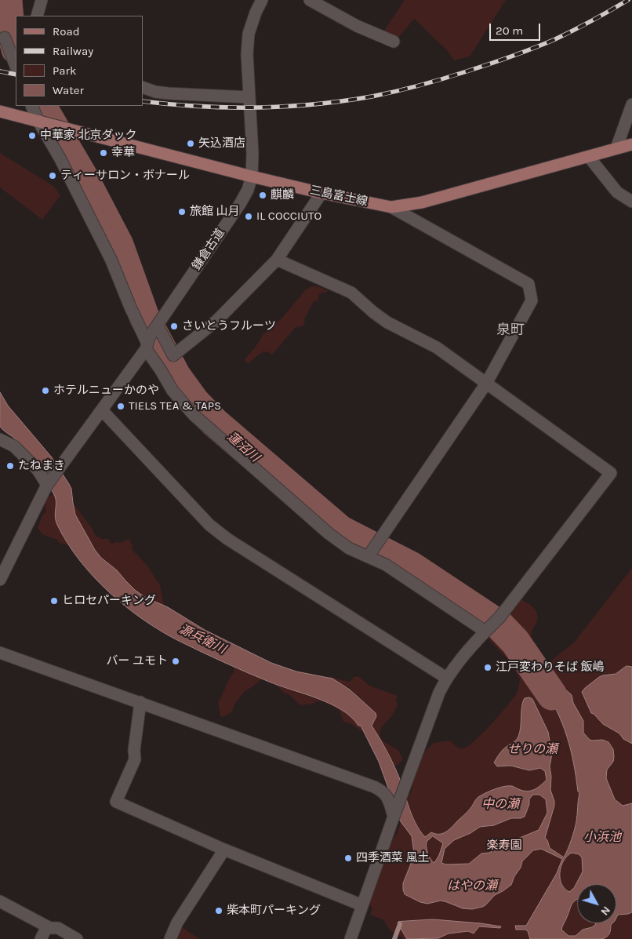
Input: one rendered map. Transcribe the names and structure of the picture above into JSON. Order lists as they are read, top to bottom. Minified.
{"streets":{"main road":["三島富士線"],"street":["鎌倉古道"]},"crossings":[["三島富士線","鎌倉古道"]],"districts":["泉町"],"water":["蓮沼川","源兵衛川","せりの瀬","中の瀬","小浜池","はやの瀬"],"parks":["楽寿園"],"places":["中華家 北京ダック","矢込酒店","幸華","ティーサロン・ボナール","麒麟","旅館 山月","IL COCCIUTO","さいとうフルーツ","ホテルニューかのや","TIELS TEA & TAPS","たねまき","ヒロセパーキング","バー ユモト","江戸変わりそば 飯嶋","四季酒菜 風土","柴本町パーキング"],"legend":["Road","Railway","Park","Water"],"scale_bar":"20 m","north":"bottom right"}
